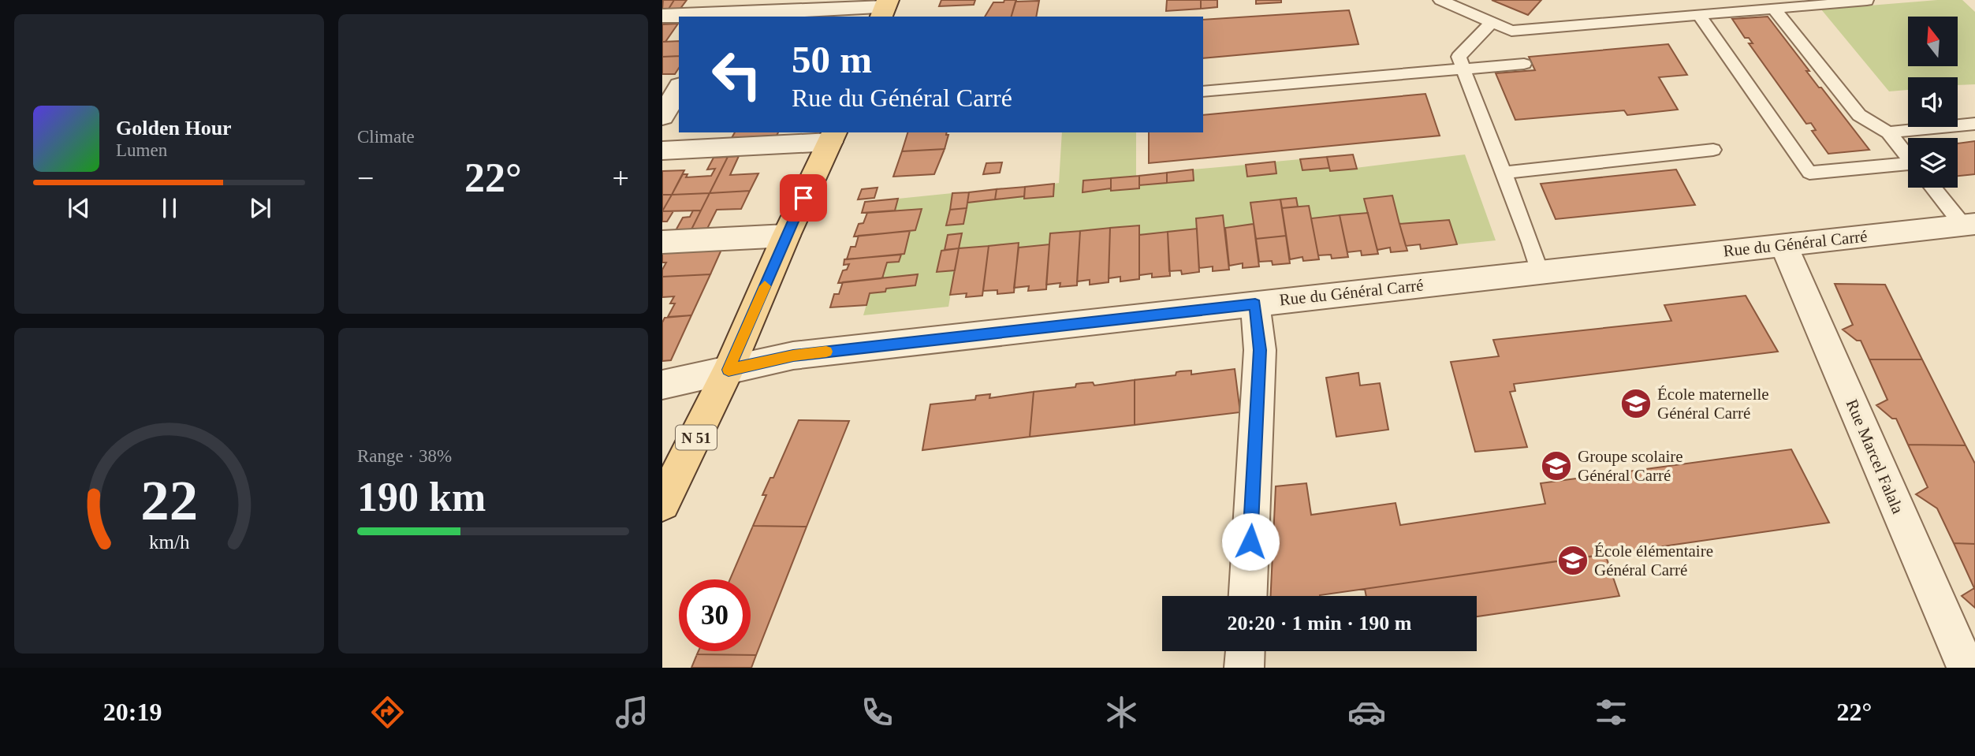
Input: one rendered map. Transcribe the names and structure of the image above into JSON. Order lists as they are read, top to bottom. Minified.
{"streets":{"main road":["N 51"],"street":["Rue du Général Carré","Rue Marcel Falala"]},"crossings":[["Rue du Général Carré","N 51"],["Rue du Général Carré","Rue Marcel Falala"]],"places":{"school or university":["École maternelle Général Carré","Groupe scolaire Général Carré","École élémentaire Général Carré"]},"north":"top","page":{"tile":["Climate",["Range · 38%","190 km"]],"turn":["50 m","Rue du Général Carré"],"song":["Golden Hour","Lumen"],"heat":["−","22°","+"],"limit":"30","trip":"20:20 · 1 min · 190 m","tabs":["20:19","22°"],"gauge":["22","km/h"]}}
